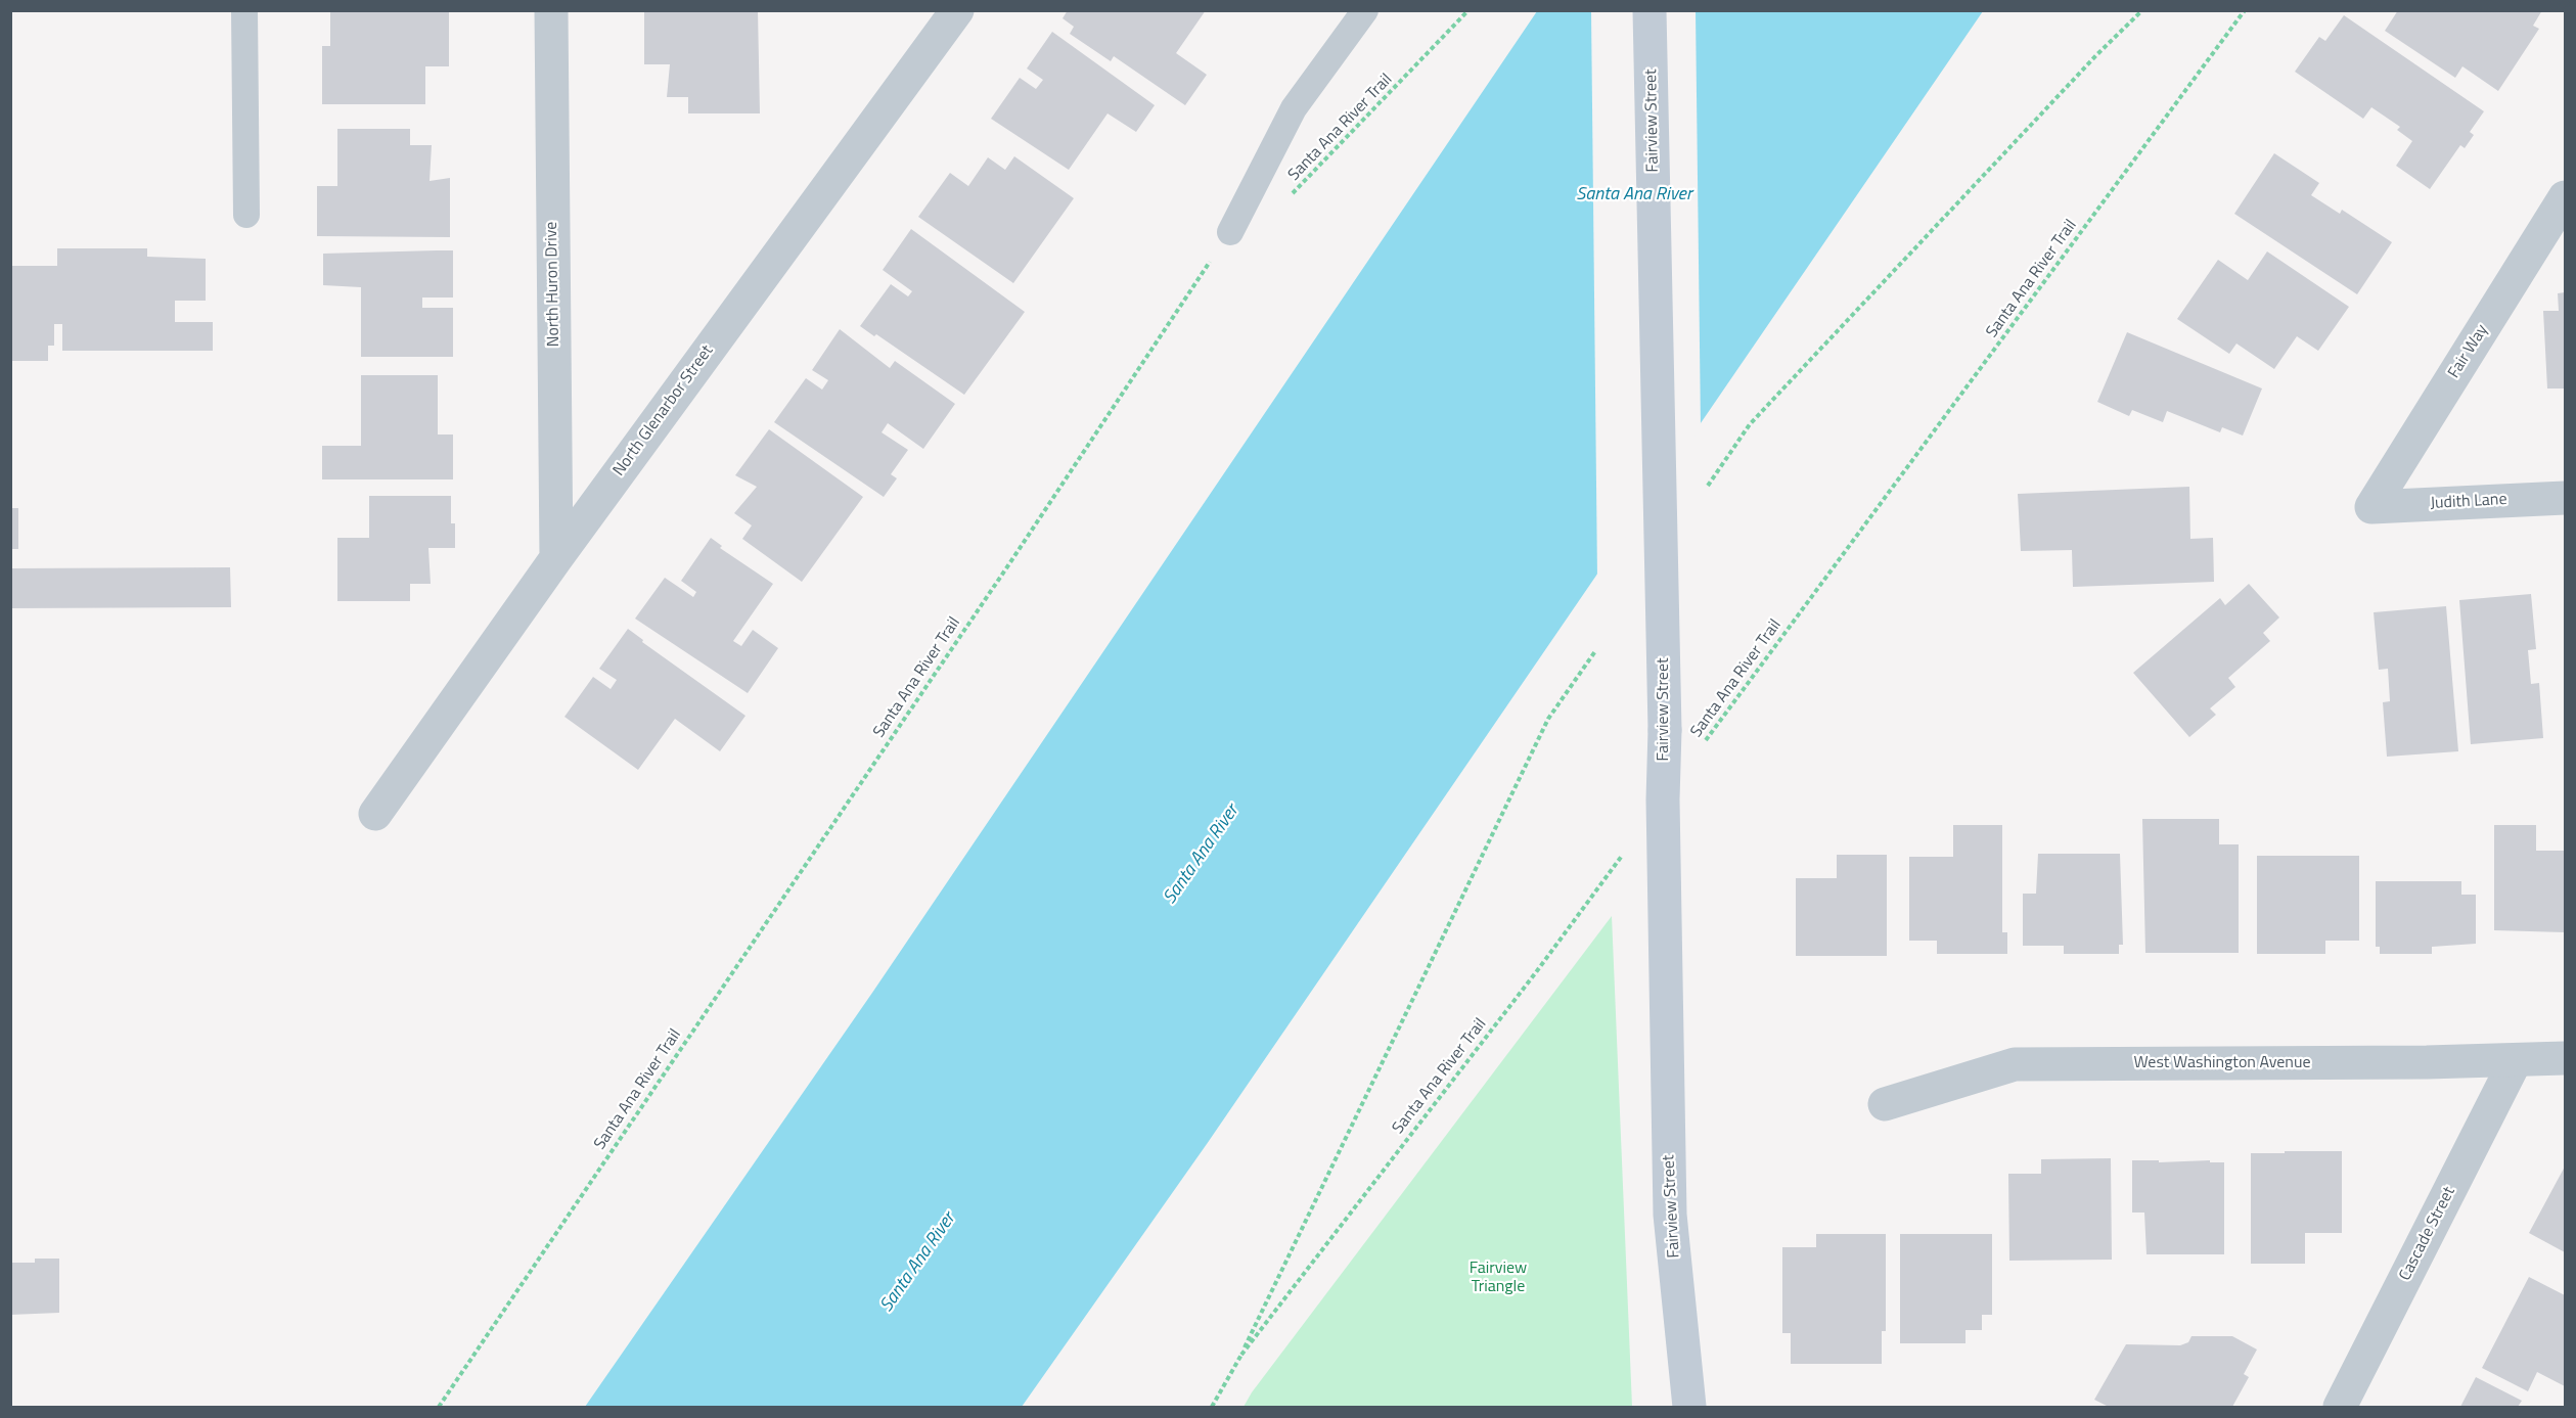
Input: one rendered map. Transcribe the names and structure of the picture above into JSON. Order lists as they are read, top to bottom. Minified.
{"streets":{"main road":["Fairview Street"],"street":["North Huron Drive","Fair Way","North Glenarbor Street","Judith Lane","West Washington Avenue","Cascade Street"],"path":["Santa Ana River Trail"]},"crossings":[["Fairview Street","Santa Ana River Trail"],["North Huron Drive","North Glenarbor Street"],["Fair Way","Judith Lane"],["West Washington Avenue","Cascade Street"]],"water":["Santa Ana River"],"parks":["Fairview Triangle"]}
